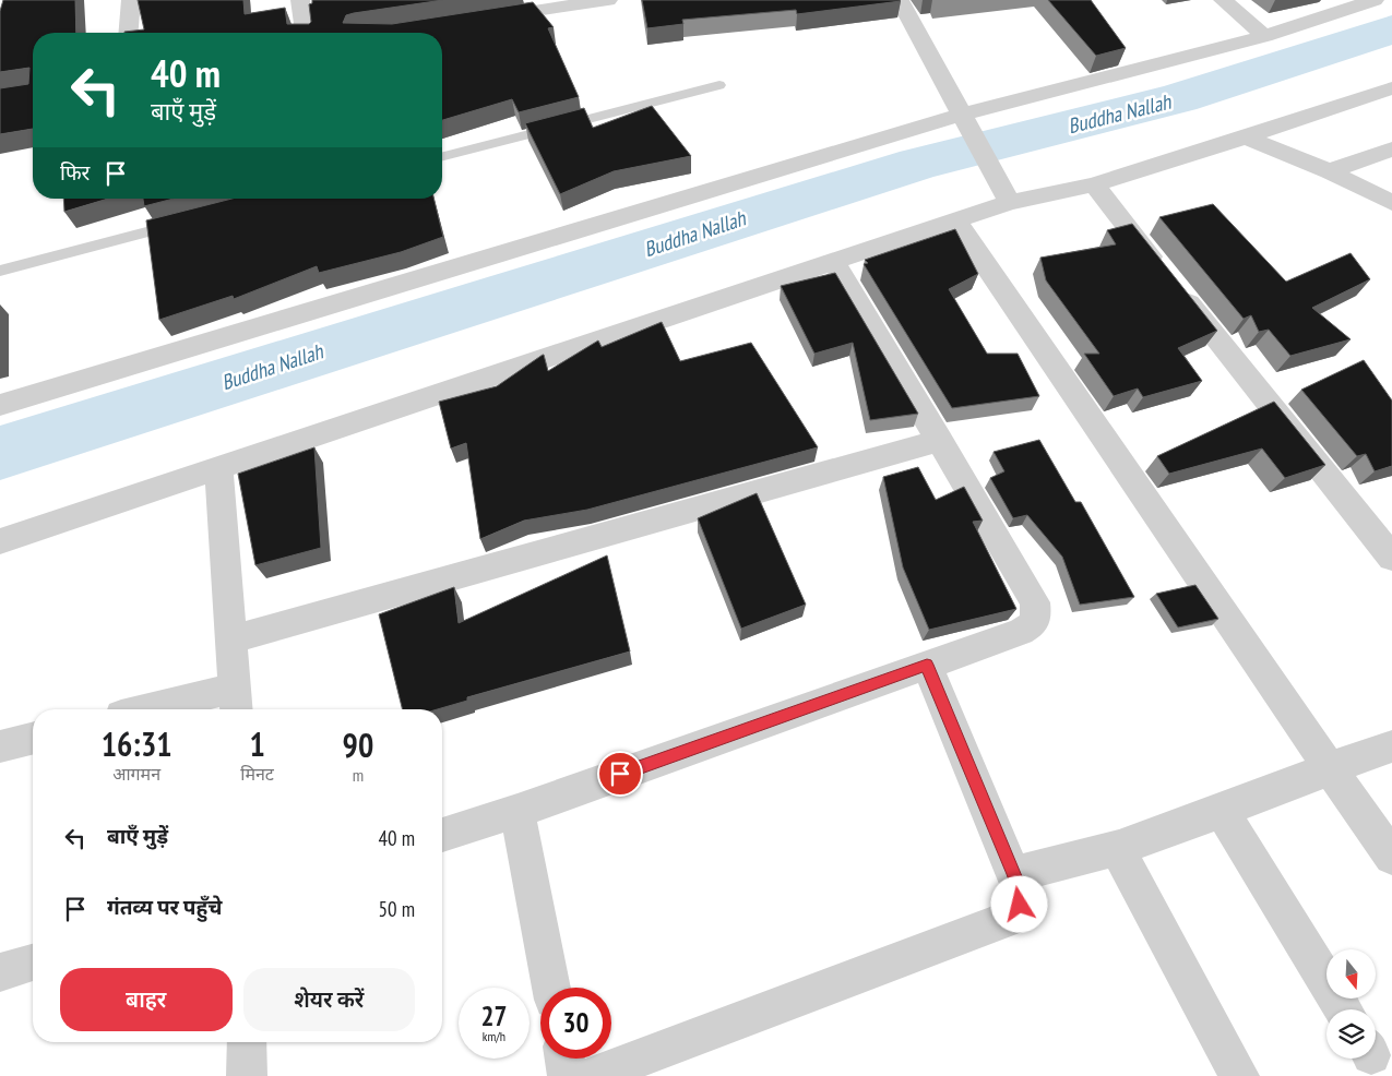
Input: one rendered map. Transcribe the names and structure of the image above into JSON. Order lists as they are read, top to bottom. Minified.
{"water":["Buddha Nallah"],"north":"bottom","page":{"turn":["40 m","बाएँ मुड़ें"],"then":"फिर","eta":["16:31","आगमन","1","मिनट","90","m"],"list":[{"name":"बाएँ मुड़ें","value":"40 m"},{"name":"गंतव्य पर पहुँचे","value":"50 m"}],"buttons":["बाहर","शेयर करें"],"speed":"27 km/h","limit":"30"}}
